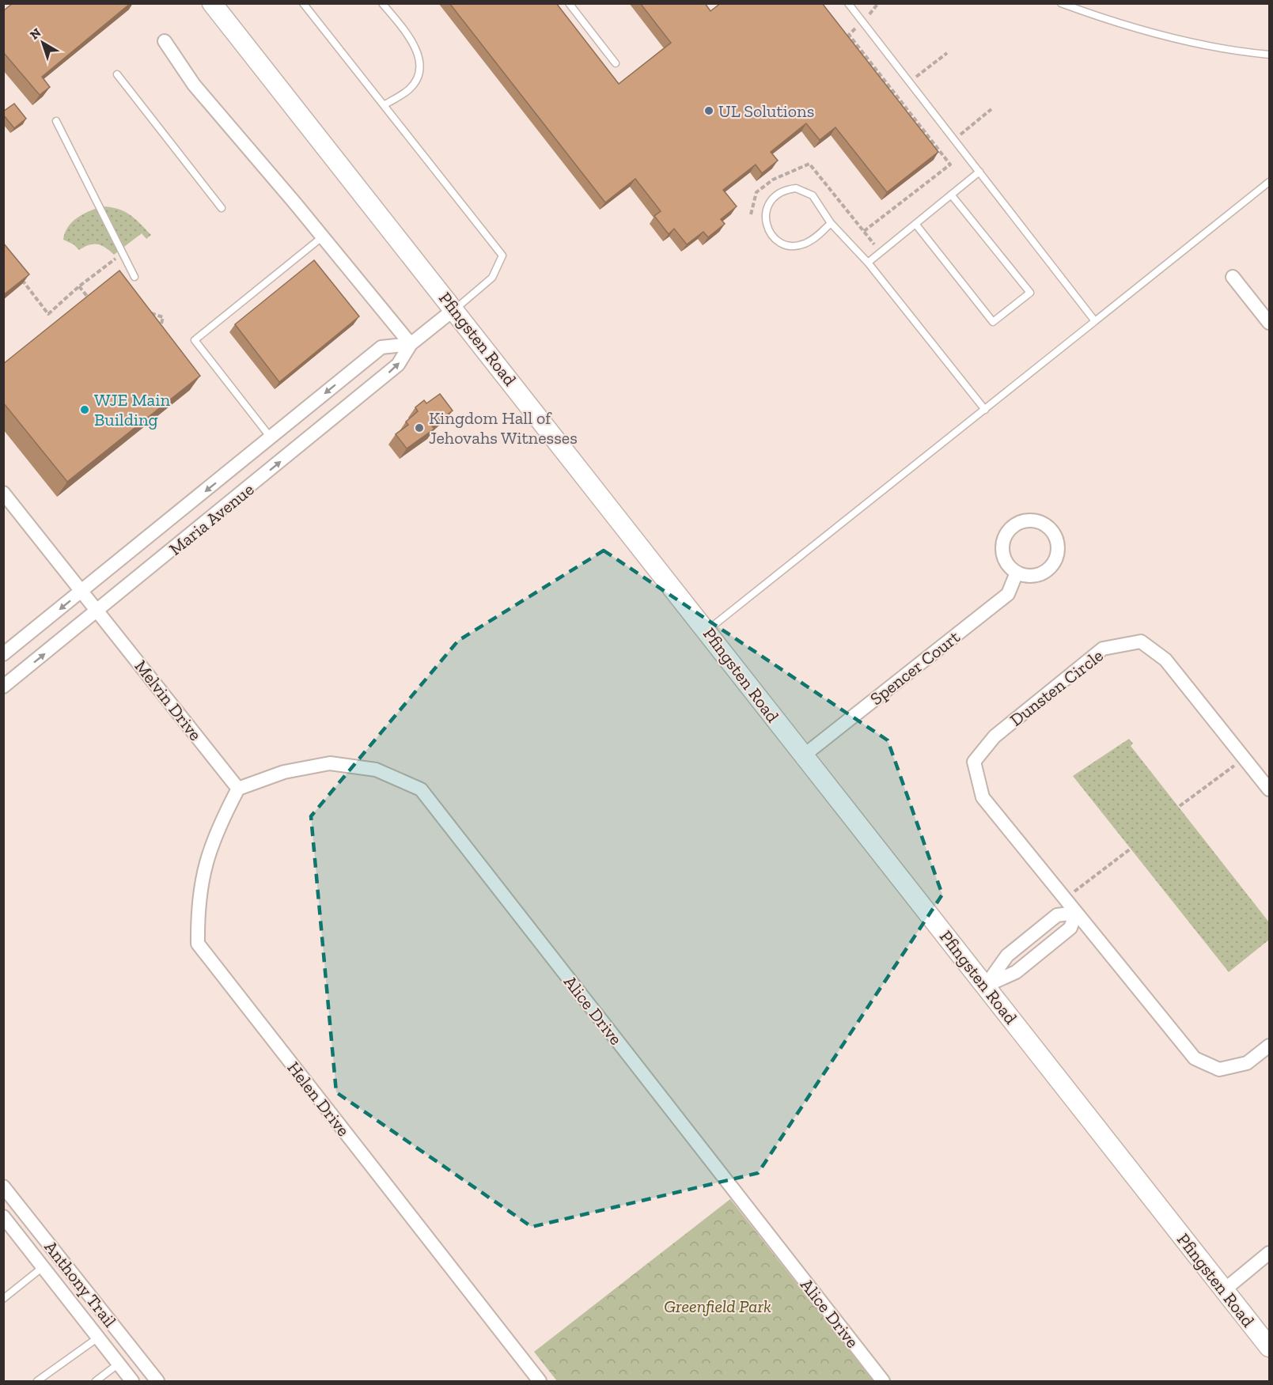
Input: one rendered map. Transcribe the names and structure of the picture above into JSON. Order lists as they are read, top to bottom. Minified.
{"streets":{"main road":["Pfingsten Road"],"street":["Maria Avenue","Spencer Court","Dunsten Circle","Melvin Drive","Alice Drive","Helen Drive","Anthony Trail"]},"crossings":[["Pfingsten Road","Maria Avenue"],["Pfingsten Road","Spencer Court"],["Maria Avenue","Melvin Drive"],["Melvin Drive","Alice Drive"],["Melvin Drive","Helen Drive"],["Alice Drive","Helen Drive"]],"parks":["Greenfield Park"],"places":["UL Solutions","WJE Main Building","Kingdom Hall of Jehovahs Witnesses"],"north":"top left"}
